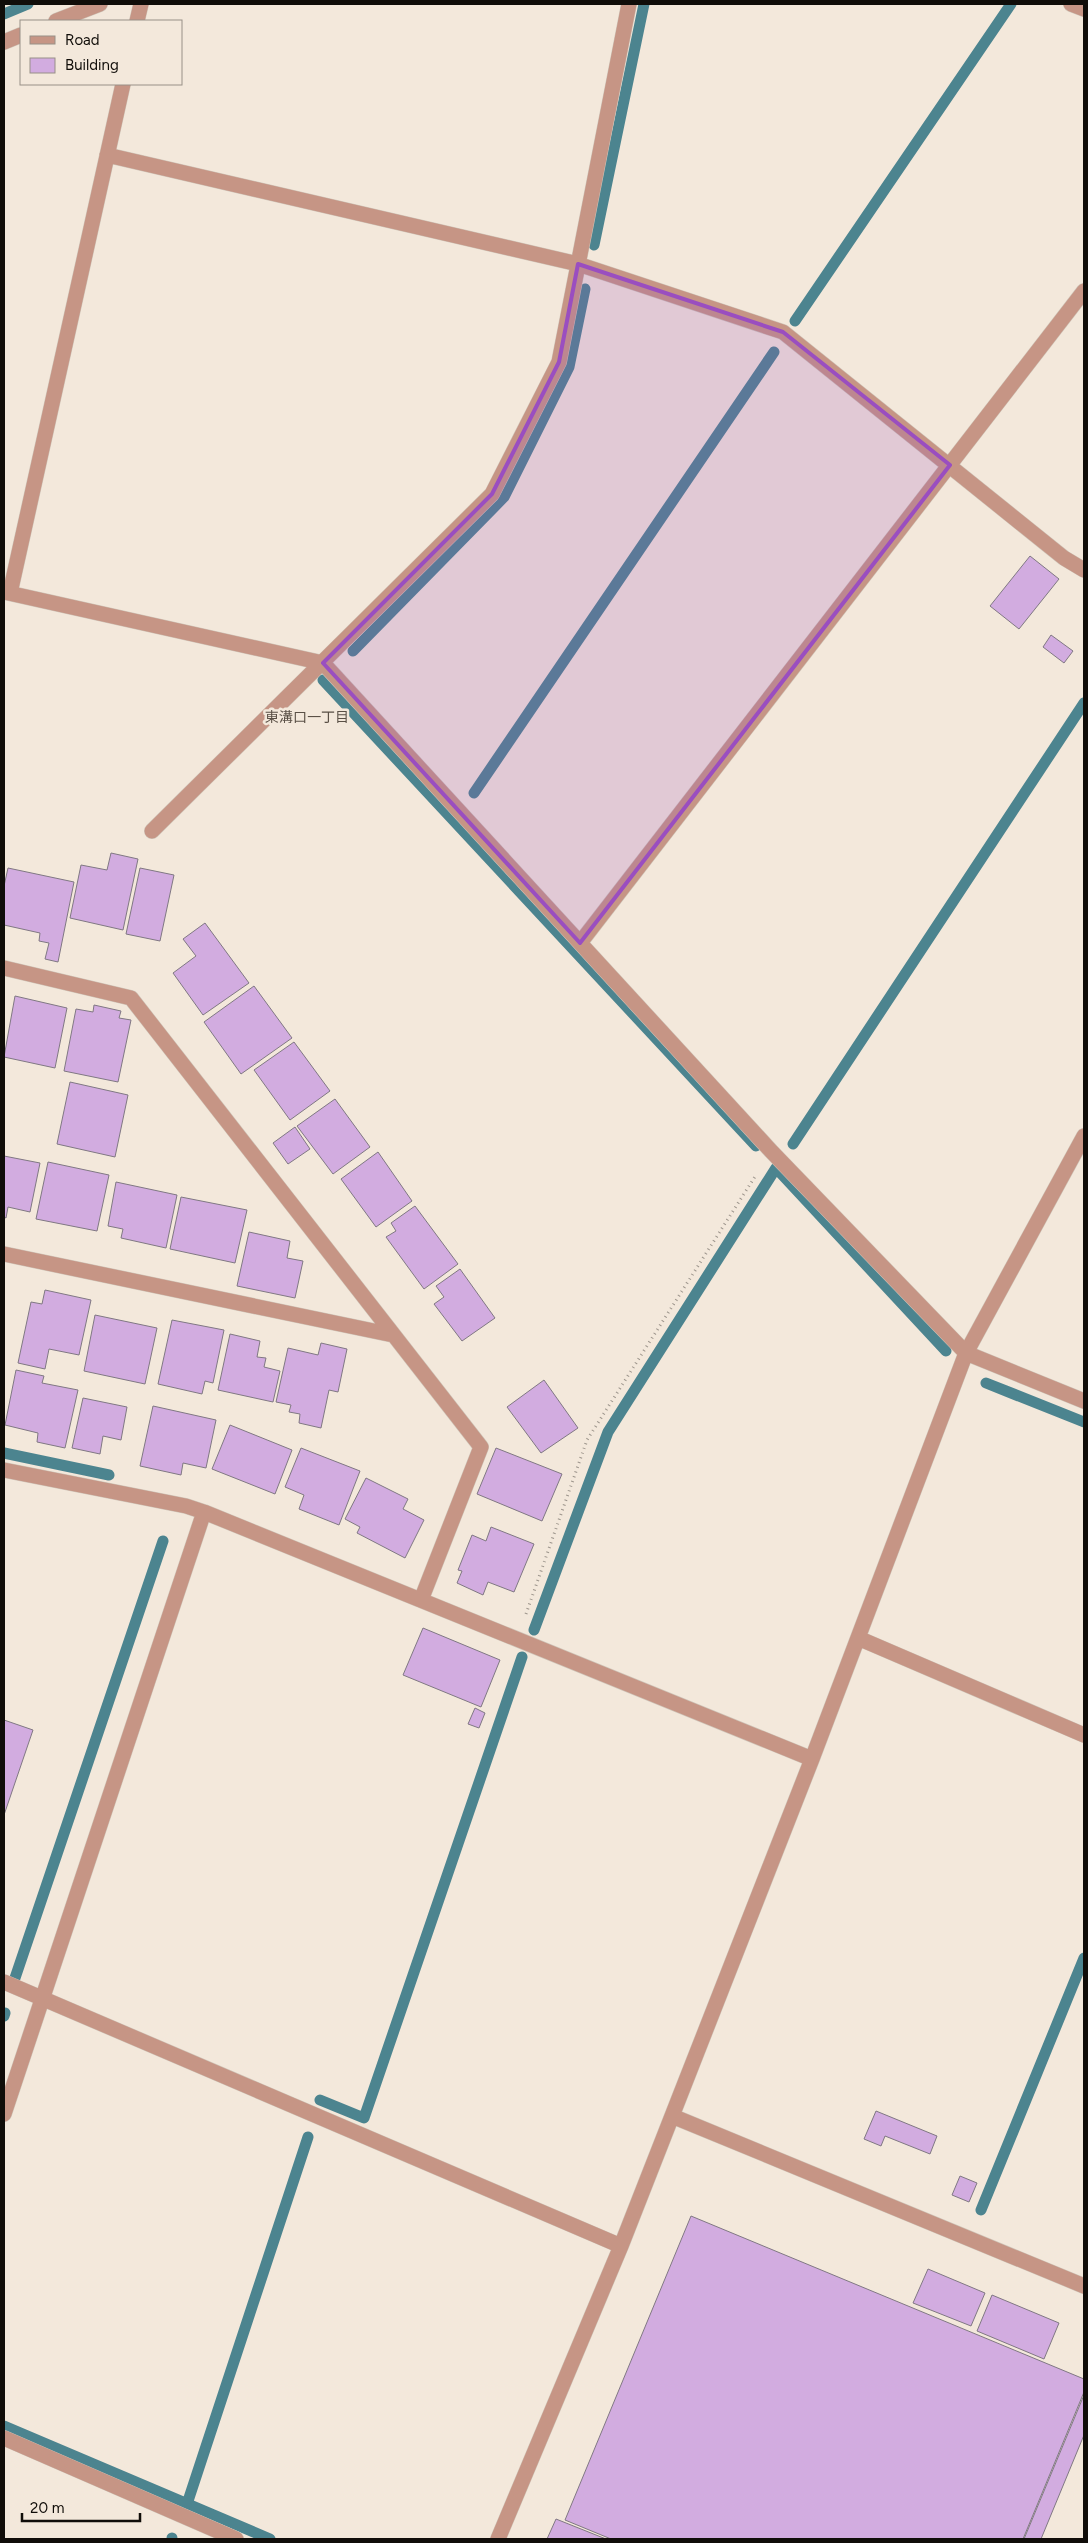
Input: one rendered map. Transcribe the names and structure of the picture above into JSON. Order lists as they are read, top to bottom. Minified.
{"districts":["東溝口一丁目"],"legend":["Road","Building"],"scale_bar":"20 m"}
